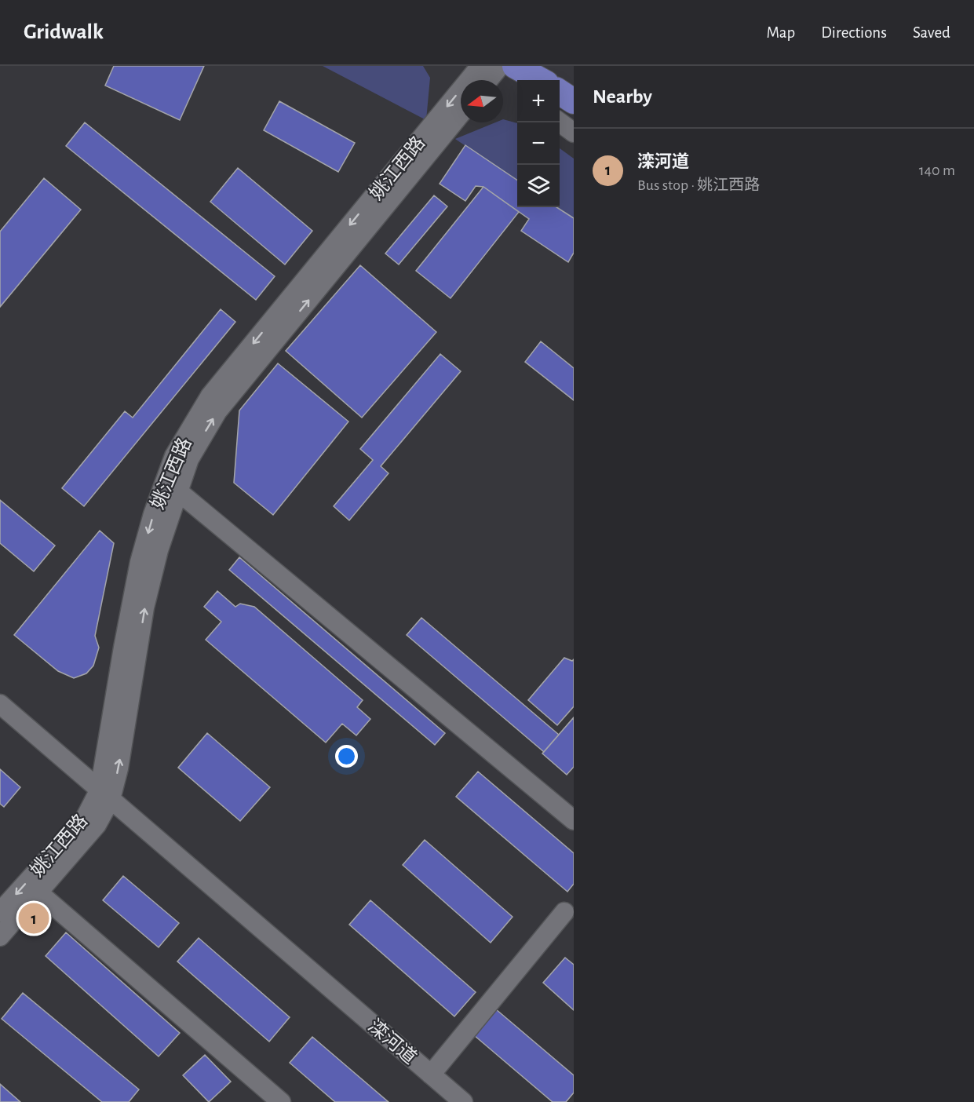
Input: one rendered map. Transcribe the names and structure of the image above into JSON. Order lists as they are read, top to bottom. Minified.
{"streets":{"street":["姚江西路","滦河道"]},"crossings":[["姚江西路","滦河道"]],"north":"left","page":{"header":"Gridwalk","nav":["Map","Directions","Saved"],"heading":"Nearby","map_buttons":["+","−"],"list":[{"mark":"1","name":"滦河道","note":"Bus stop · 姚江西路","value":"140 m"}],"pins":"1"}}
